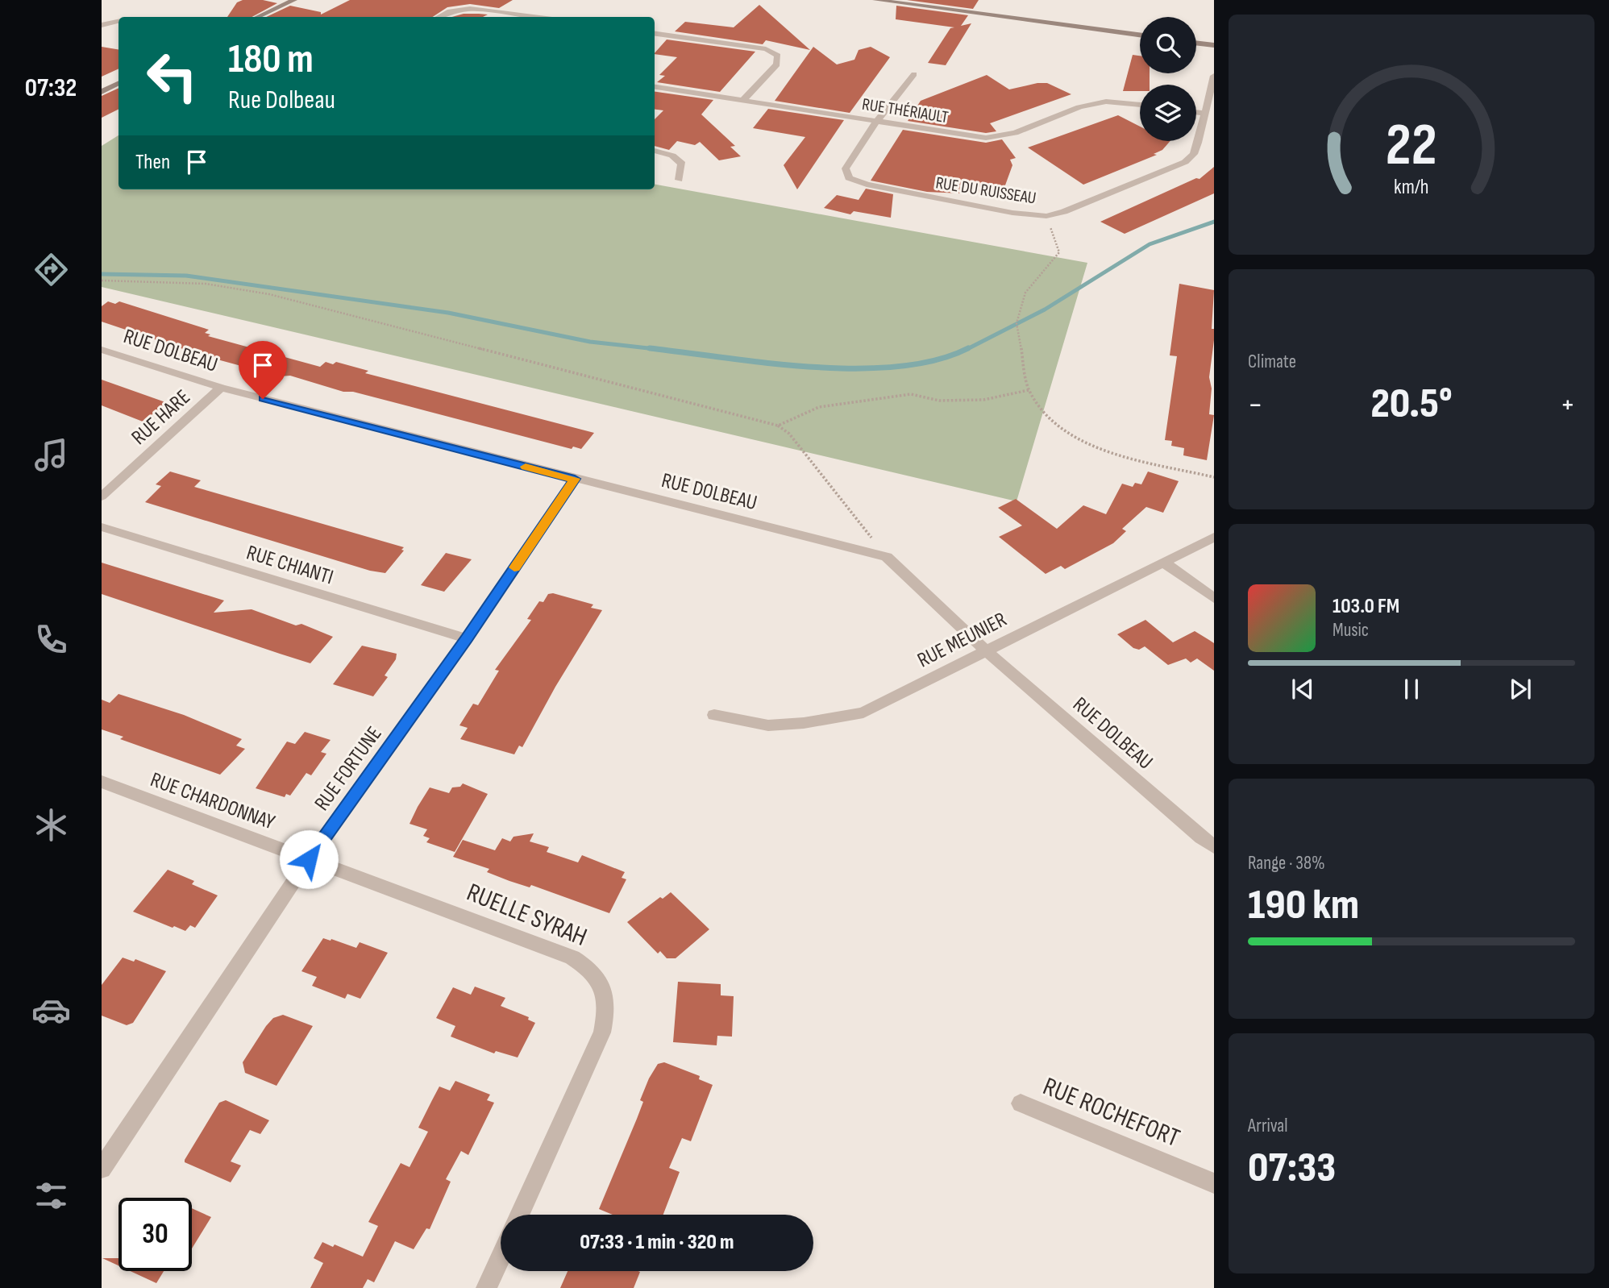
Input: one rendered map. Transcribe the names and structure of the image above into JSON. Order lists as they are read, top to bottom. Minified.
{"streets":{"street":["RUE THÉRIAULT","RUE DU RUISSEAU","RUE DOLBEAU","RUE HARE","RUE CHIANTI","RUE MEUNIER","RUE FORTUNE","RUE CHARDONNAY","RUELLE SYRAH","RUE ROCHEFORT"]},"crossings":[["RUE THÉRIAULT","RUE DU RUISSEAU"],["RUE DOLBEAU","RUE HARE"],["RUE DOLBEAU","RUE MEUNIER"],["RUE DOLBEAU","RUE FORTUNE"],["RUE CHIANTI","RUE FORTUNE"],["RUE FORTUNE","RUE CHARDONNAY"],["RUE FORTUNE","RUELLE SYRAH"],["RUE CHARDONNAY","RUELLE SYRAH"]],"page":{"tabs":"07:32","turn":["180 m","Rue Dolbeau"],"then":"Then","tile":["Climate",["Range · 38%","190 km"],["Arrival","07:33"]],"heat":["−","20.5°","+"],"song":["103.0 FM","Music"],"limit":"30","trip":"07:33 · 1 min · 320 m","gauge":["22","km/h"]}}
